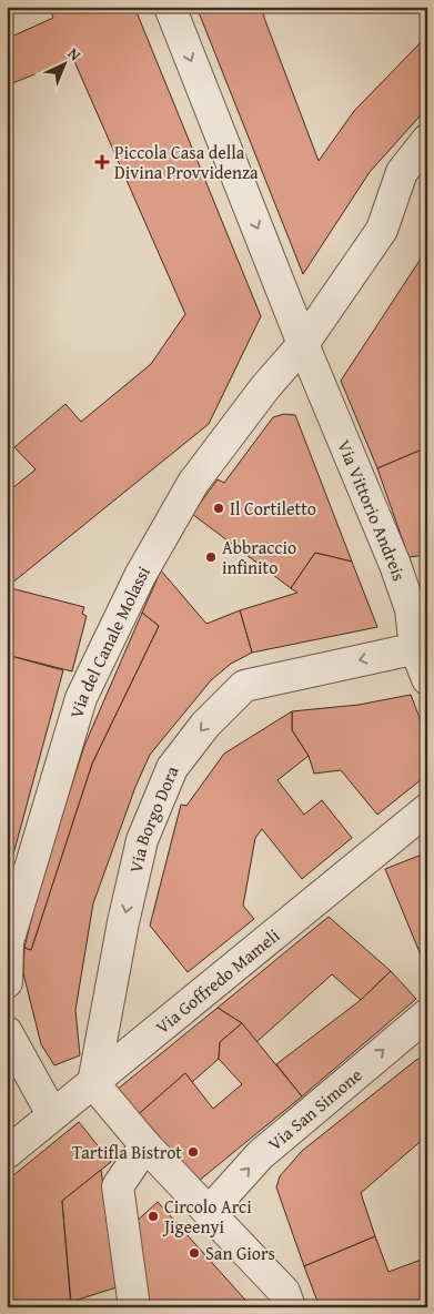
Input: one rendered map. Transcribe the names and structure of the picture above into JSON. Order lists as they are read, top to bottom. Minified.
{"streets":{"street":["Via Vittorio Andreis","Via del Canale Molassi","Via Borgo Dora","Via Goffredo Mameli","Via San Simone"]},"crossings":[["Via Vittorio Andreis","Via del Canale Molassi"],["Via Vittorio Andreis","Via Borgo Dora"],["Via Borgo Dora","Via Goffredo Mameli"]],"one_way":["Via Vittorio Andreis","Via Borgo Dora","Via San Simone"],"places":{"health":["Piccola Casa della Divina Provvidenza"],"other":["Il Cortiletto","Abbraccio infinito","Tartifla Bistrot","Circolo Arci Jigeenyi","San Giors"]},"north":"top right"}
